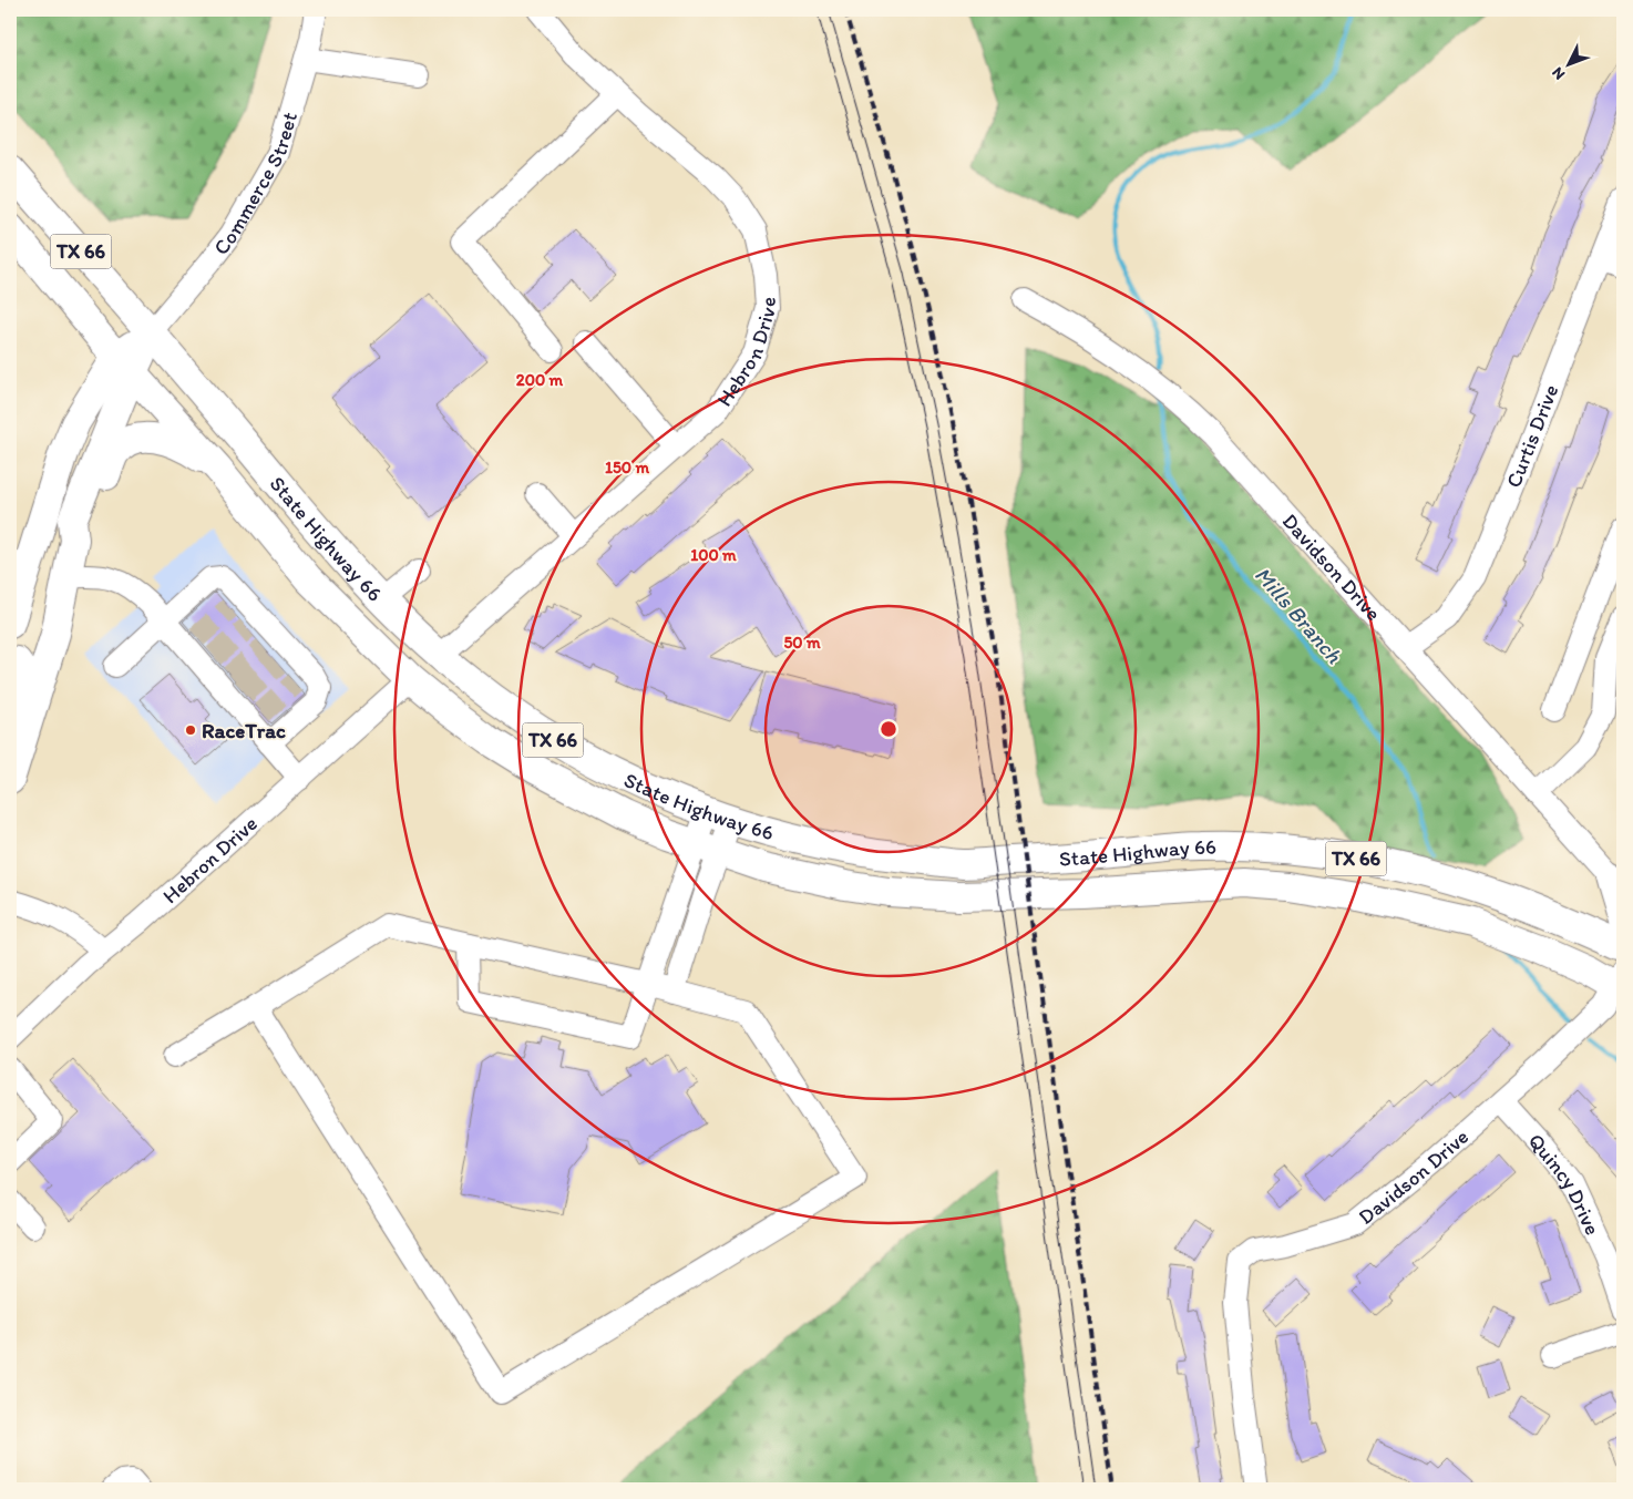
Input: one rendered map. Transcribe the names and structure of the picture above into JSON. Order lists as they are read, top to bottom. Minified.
{"streets":{"main road":["TX 66","State Highway 66"],"street":["Commerce Street","Hebron Drive","Curtis Drive","Davidson Drive","Quincy Drive"]},"crossings":[["Commerce Street","State Highway 66"],["Hebron Drive","State Highway 66"],["Curtis Drive","Davidson Drive"],["State Highway 66","Davidson Drive"],["Davidson Drive","Quincy Drive"]],"water":["Mills Branch"],"places":["RaceTrac"],"north":"bottom left","rings":["200 m","150 m","100 m","50 m"]}
